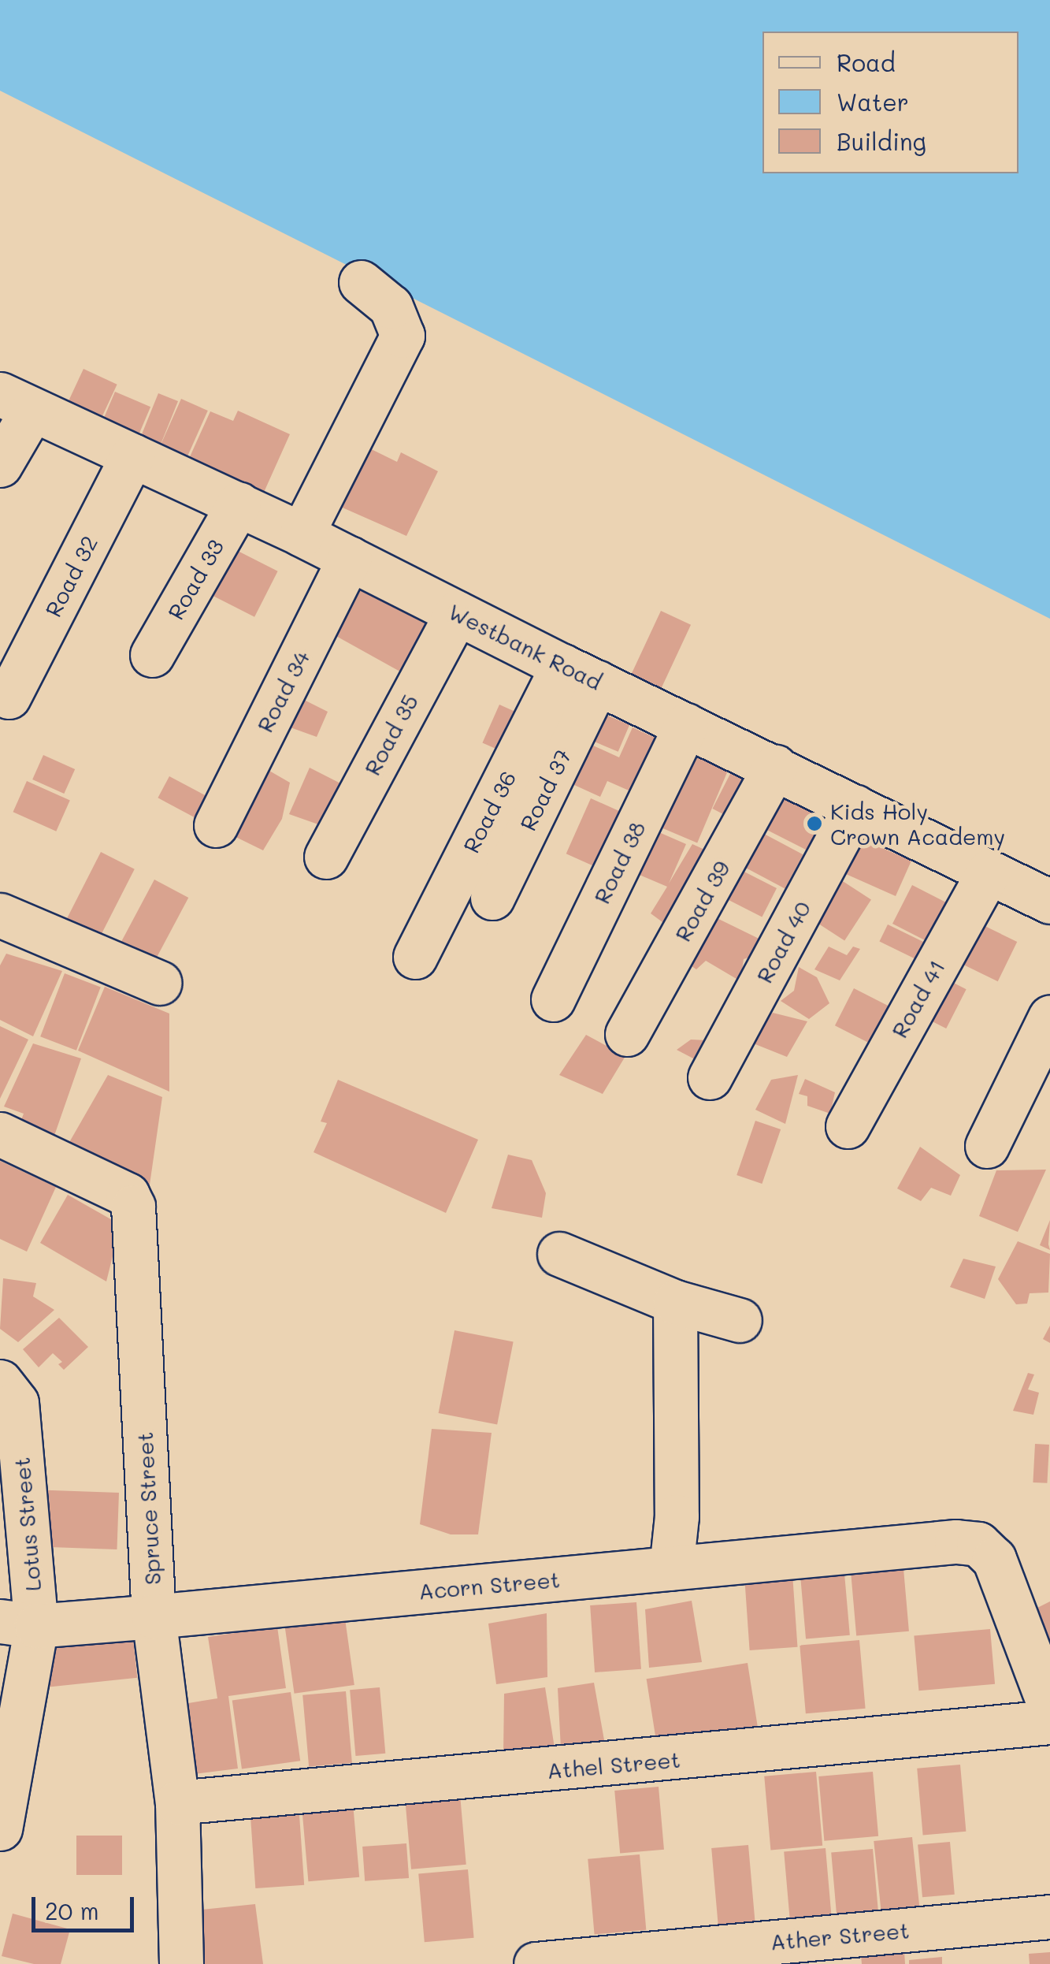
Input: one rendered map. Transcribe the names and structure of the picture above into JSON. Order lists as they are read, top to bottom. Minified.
{"streets":{"street":["Road 32","Road 33","Westbank Road","Road 34","Road 35","Road 37","Road 36","Road 38","Road 39","Road 40","Road 41","Spruce Street","Lotus Street","Acorn Street","Athel Street","Ather Street"]},"crossings":[["Road 32","Westbank Road"],["Road 33","Westbank Road"],["Westbank Road","Road 34"],["Westbank Road","Road 35"],["Westbank Road","Road 37"],["Westbank Road","Road 36"],["Westbank Road","Road 38"],["Westbank Road","Road 39"],["Westbank Road","Road 40"],["Westbank Road","Road 41"],["Road 37","Road 36"],["Spruce Street","Acorn Street"],["Spruce Street","Athel Street"],["Lotus Street","Acorn Street"]],"places":["Kids Holy Crown Academy"],"legend":["Road","Water","Building"],"scale_bar":"20 m"}
